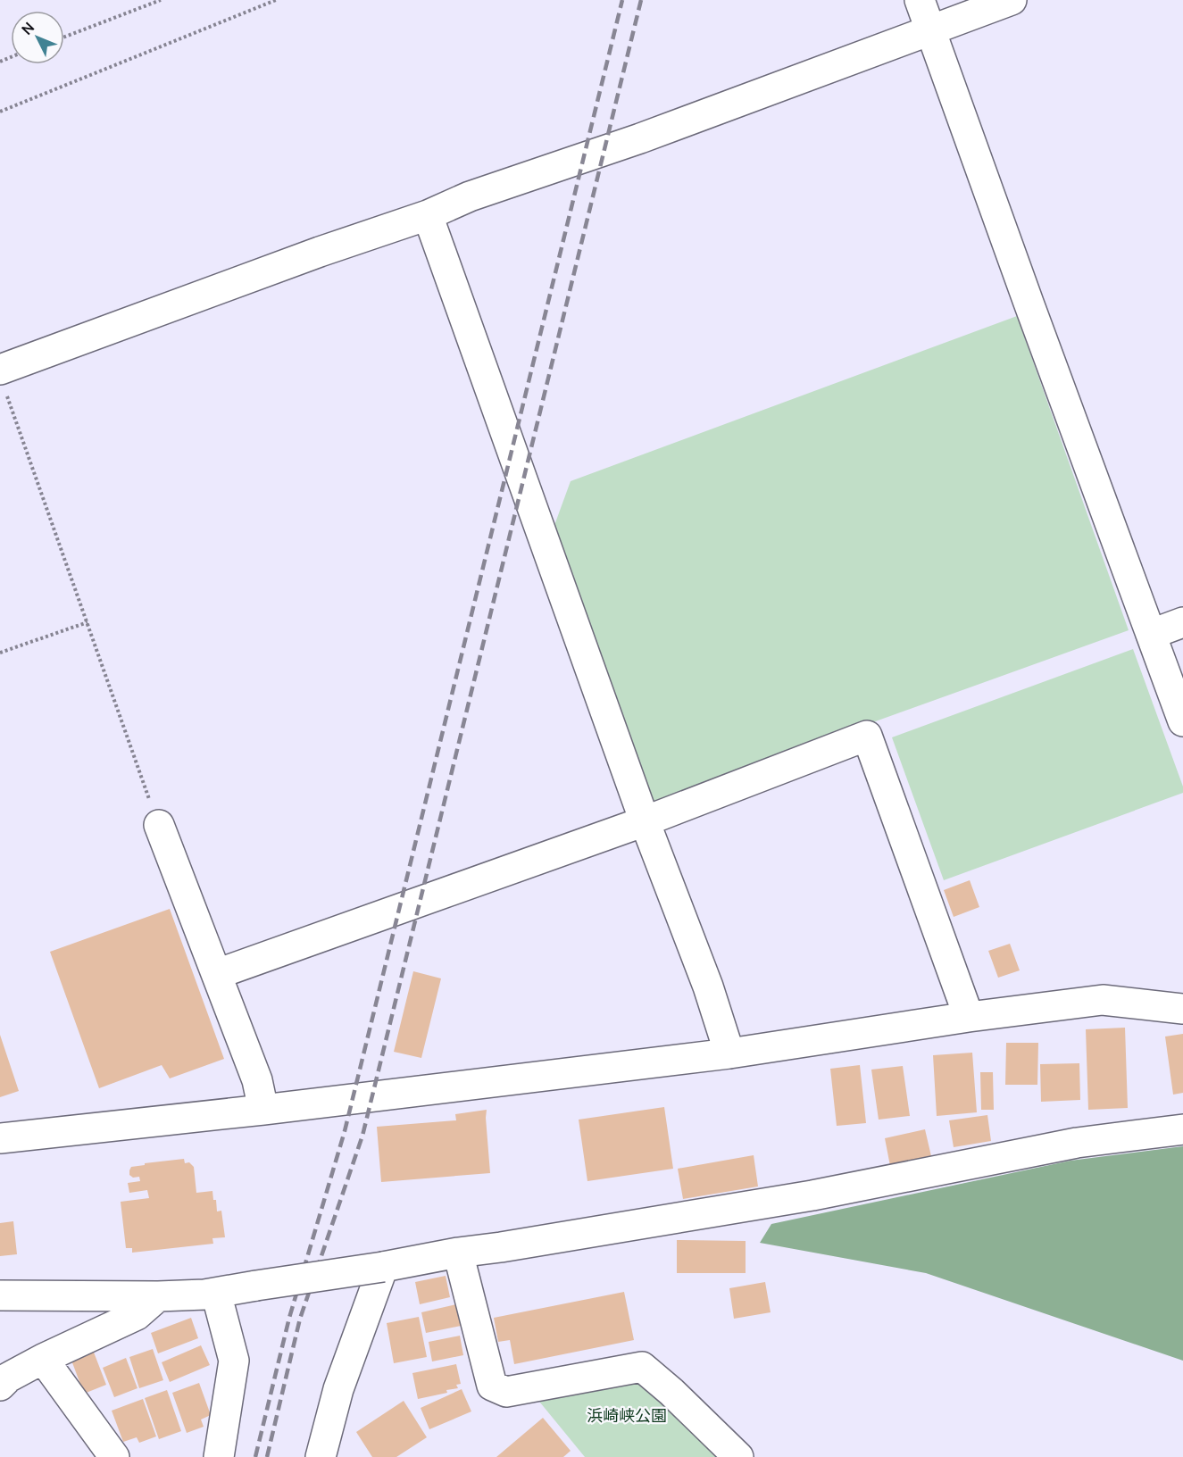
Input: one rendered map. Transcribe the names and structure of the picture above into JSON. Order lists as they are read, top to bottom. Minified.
{"parks":["浜崎峡公園"],"north":"top left"}
